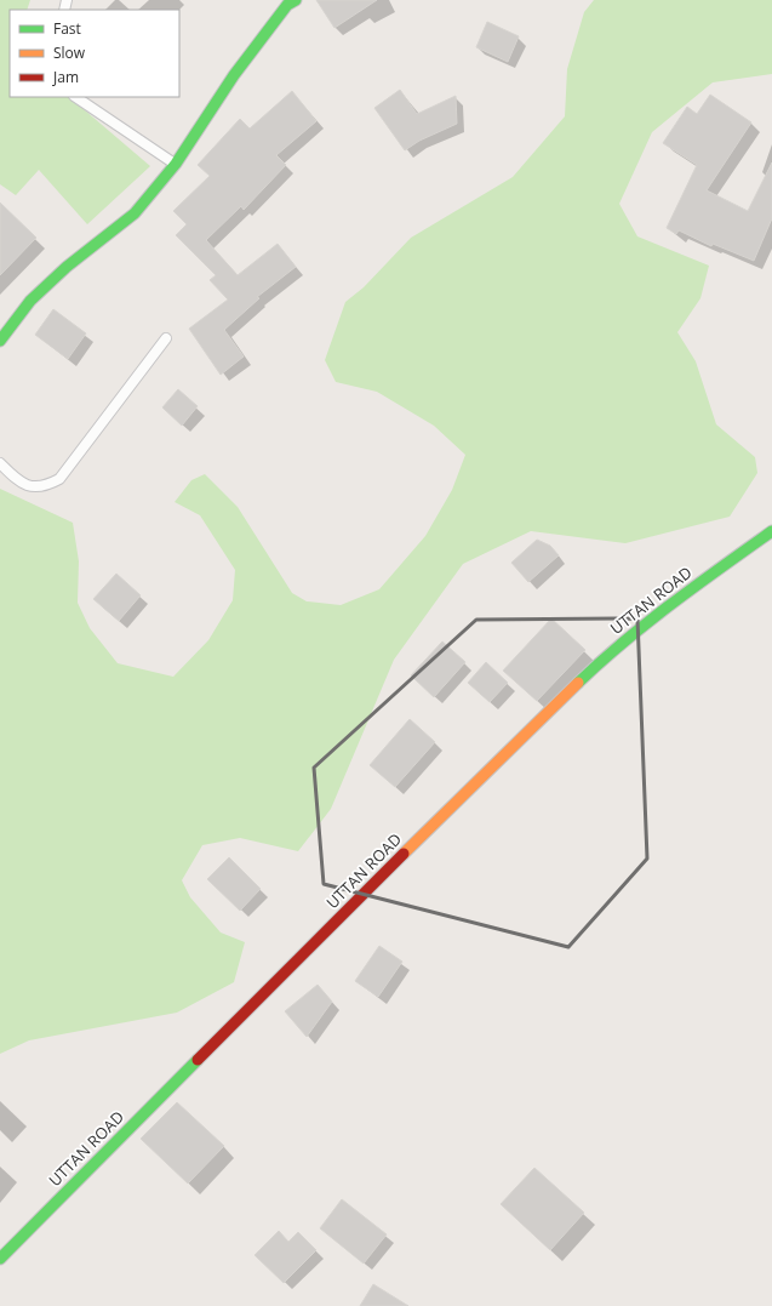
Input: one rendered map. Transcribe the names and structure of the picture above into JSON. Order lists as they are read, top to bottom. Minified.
{"streets":{"main road":["UTTAN ROAD"]},"legend":["Fast","Slow","Jam"]}
